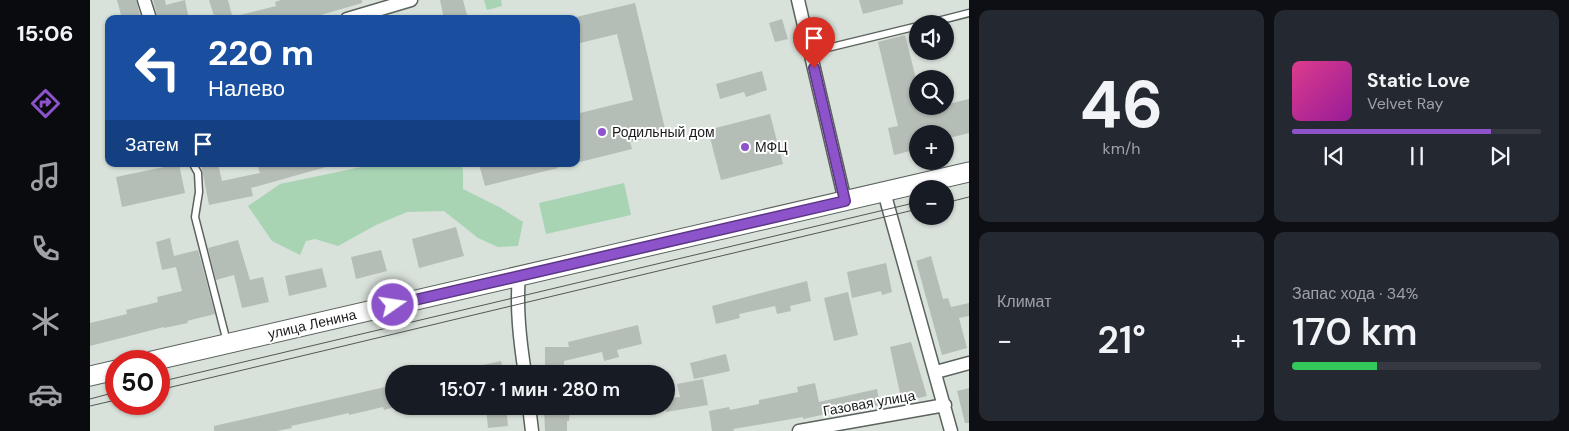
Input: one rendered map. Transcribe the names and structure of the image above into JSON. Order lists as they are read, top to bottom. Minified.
{"streets":{"main road":["улица Ленина"],"street":["Газовая улица"]},"places":["Родильный дом","МФЦ"],"page":{"tabs":"15:06","tile":[["46","km/h"],"Климат",["Запас хода · 34%","170 km"]],"map_buttons":["+","−"],"turn":["220 m","Налево"],"song":["Static Love","Velvet Ray"],"then":"Затем","heat":["−","21°","+"],"limit":"50","trip":"15:07 · 1 мин · 280 m"}}
